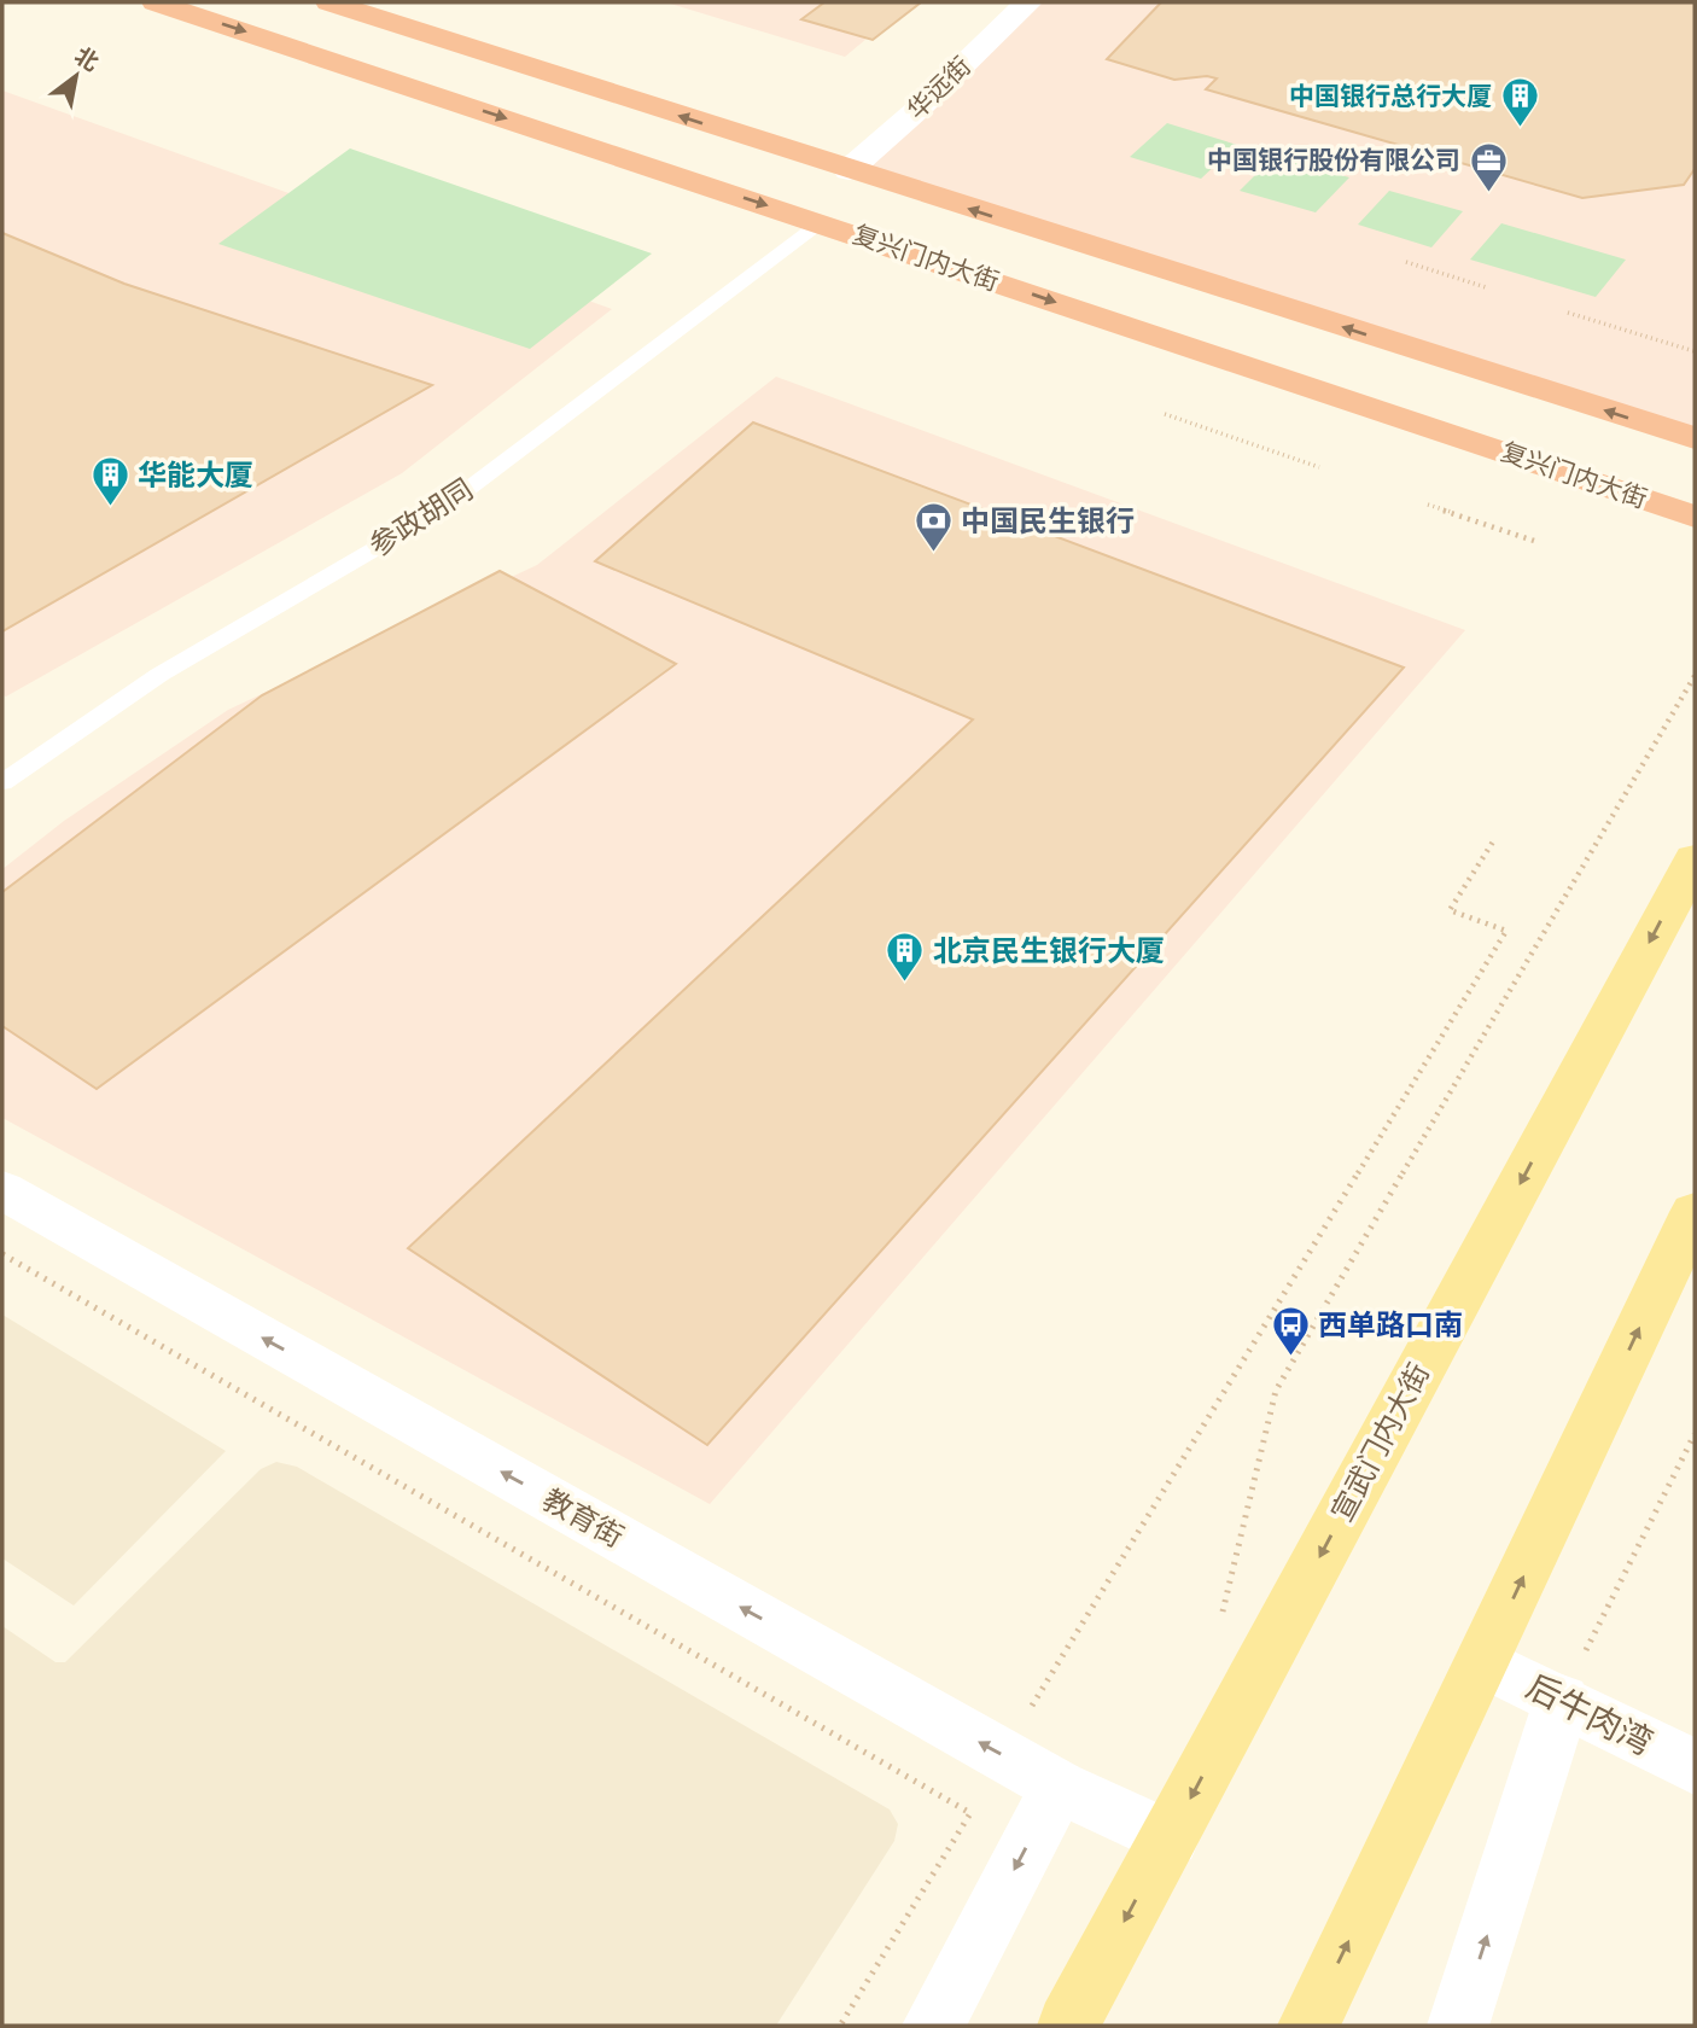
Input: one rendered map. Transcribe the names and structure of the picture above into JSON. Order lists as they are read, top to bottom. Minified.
{"streets":{"highway":["复兴门内大街"],"main road":["宣武门内大街"],"street":["华远街","教育街","后牛肉湾"],"lane":["参政胡同"]},"crossings":[["华远街","复兴门内大街"],["复兴门内大街","参政胡同"],["宣武门内大街","教育街"]],"one_way":["教育街"],"places":{"building":["中国银行总行大厦","华能大厦","北京民生银行大厦"],"office":["中国银行股份有限公司"],"bank":["中国民生银行"],"bus stop":["西单路口南"]},"north":"top right"}
